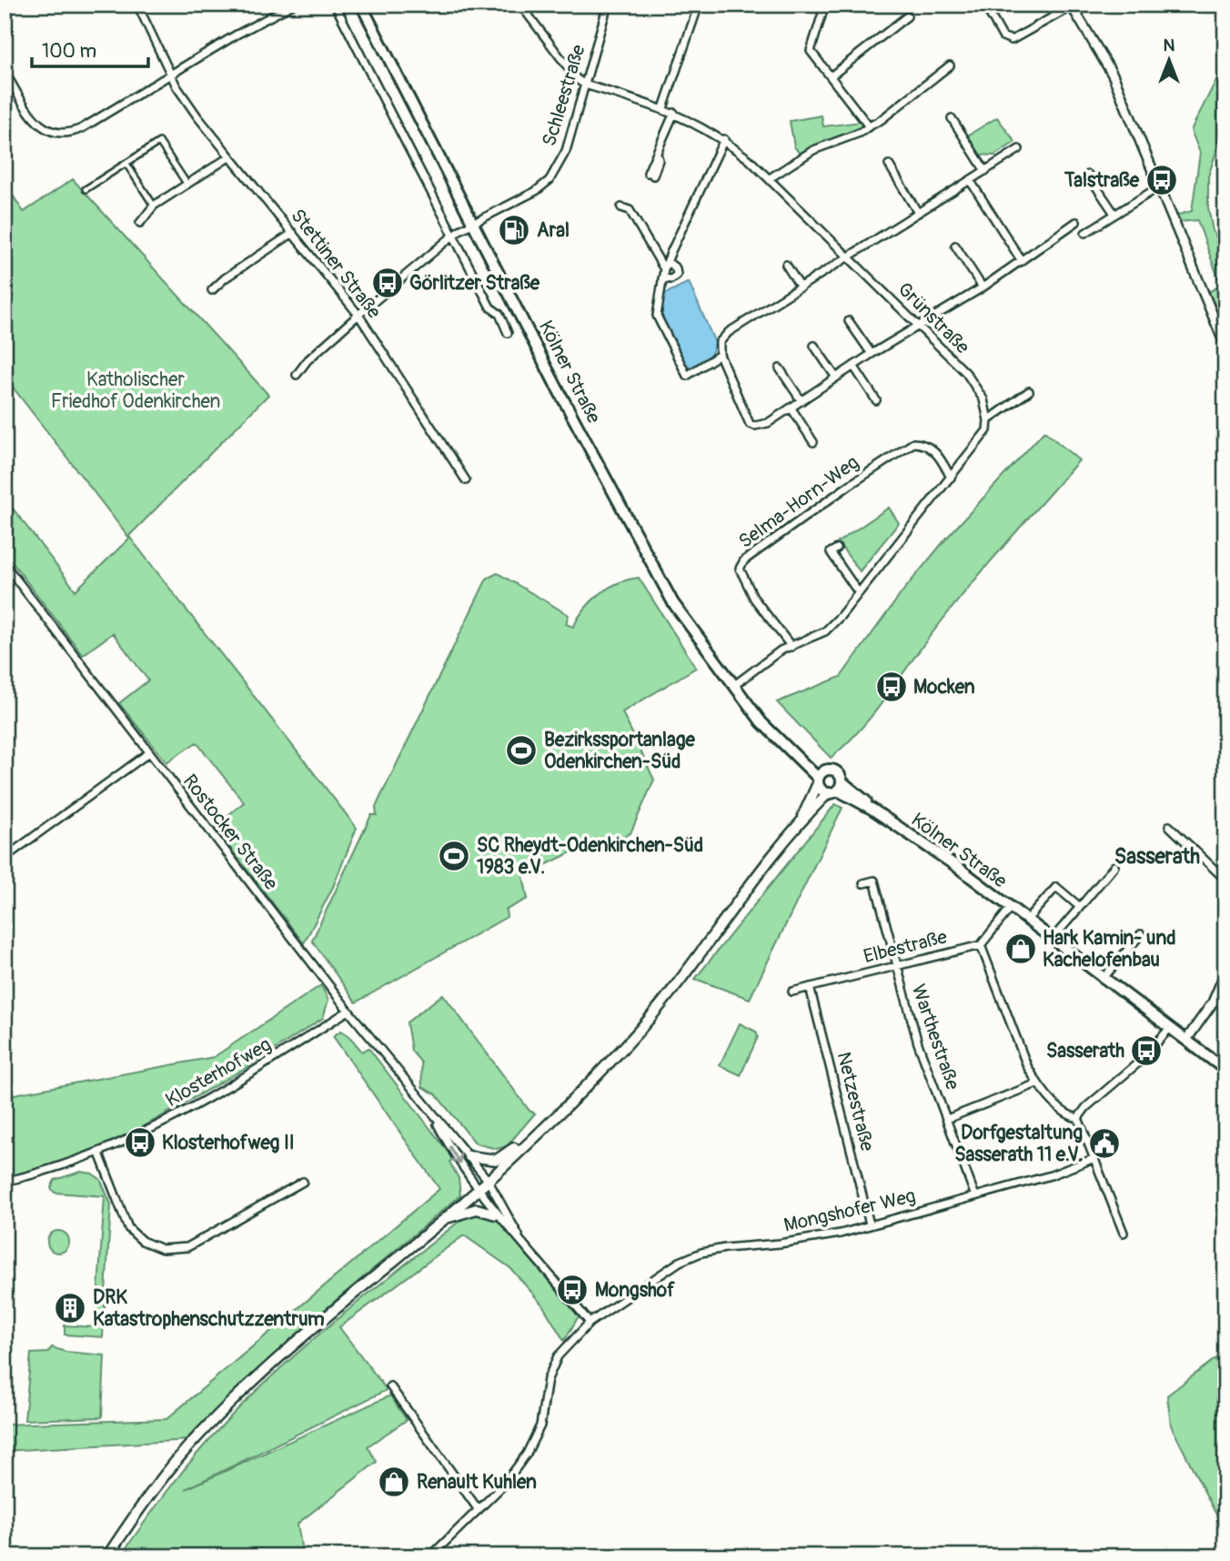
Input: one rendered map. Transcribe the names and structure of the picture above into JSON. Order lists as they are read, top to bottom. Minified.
{"streets":{"main road":["Kölner Straße"],"street":["Schleestraße","Stettiner Straße","Grünstraße","Selma-Horn-Weg","Rostocker Straße","Elbestraße","Warthestraße","Klosterhofweg","Netzestraße","Mongshofer Weg"]},"crossings":[["Schleestraße","Grünstraße"],["Schleestraße","Kölner Straße"],["Rostocker Straße","Klosterhofweg"],["Elbestraße","Warthestraße"],["Elbestraße","Netzestraße"],["Warthestraße","Mongshofer Weg"],["Netzestraße","Mongshofer Weg"]],"districts":["Sasserath"],"parks":["Katholischer Friedhof Odenkirchen"],"places":{"bus stop":["Talstraße","Görlitzer Straße","Mocken","Sasserath","Klosterhofweg II","Mongshof"],"fuel station":["Aral"],"sports":["Bezirkssportanlage Odenkirchen-Süd","SC Rheydt-Odenkirchen-Süd 1983 e.V."],"shop":["Hark Kamin- und Kachelofenbau","Renault Kuhlen"],"public building":["Dorfgestaltung Sasserath 11 e.V."],"building":["DRK Katastrophenschutzzentrum"]},"scale_bar":"100 m","north":"top"}
